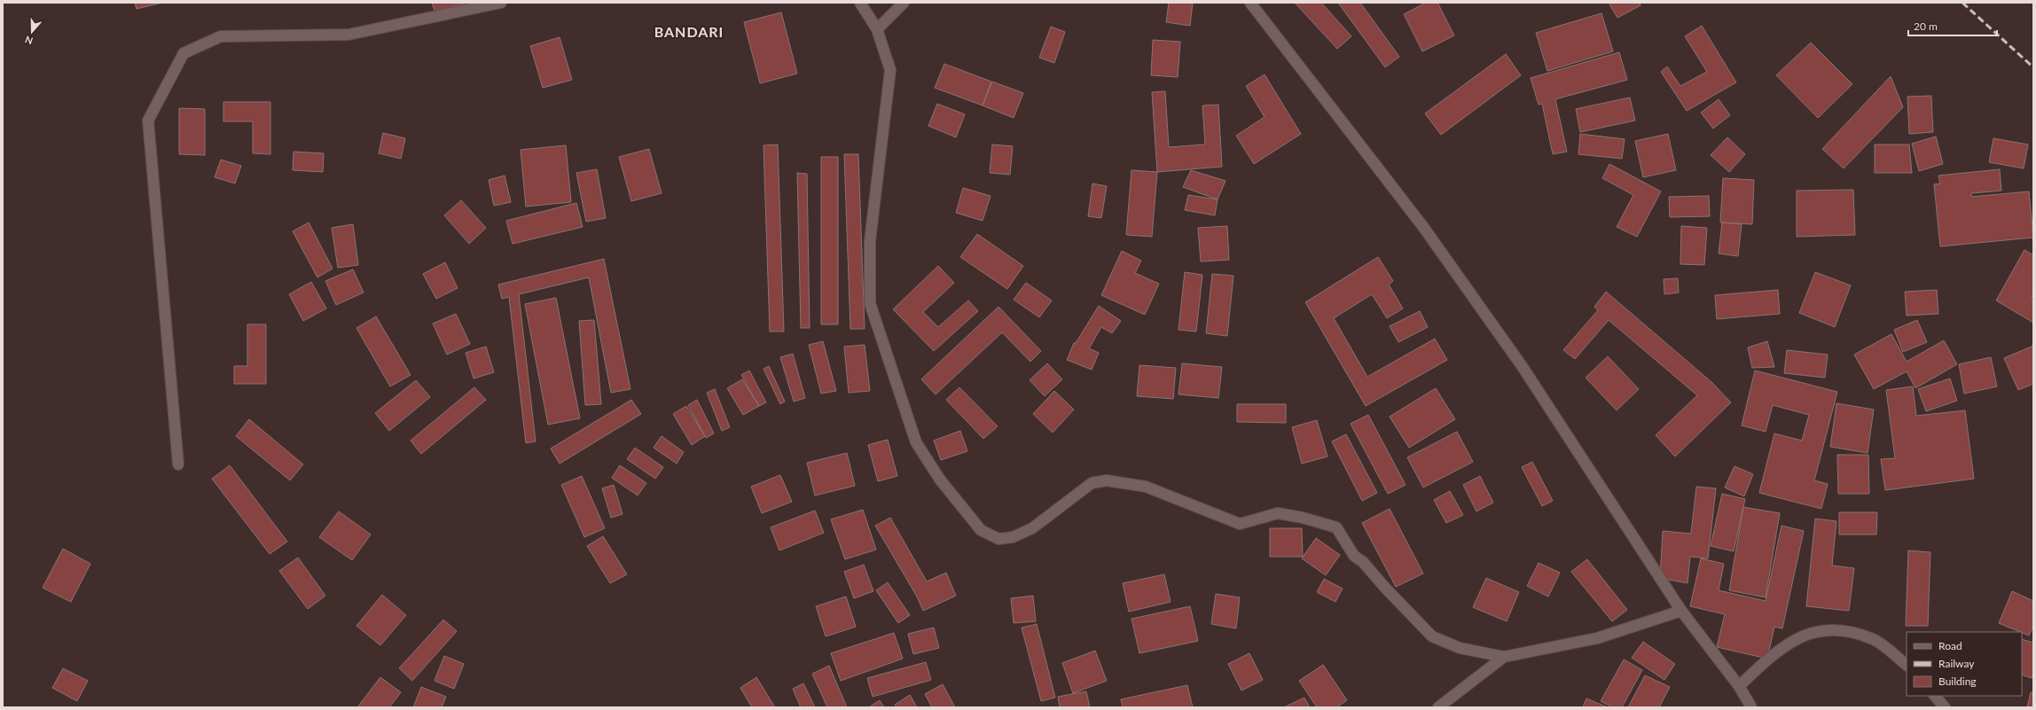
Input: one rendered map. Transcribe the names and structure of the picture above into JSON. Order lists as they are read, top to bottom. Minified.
{"districts":["BANDARI"],"legend":["Road","Railway","Building"],"scale_bar":"20 m","north":"bottom"}
